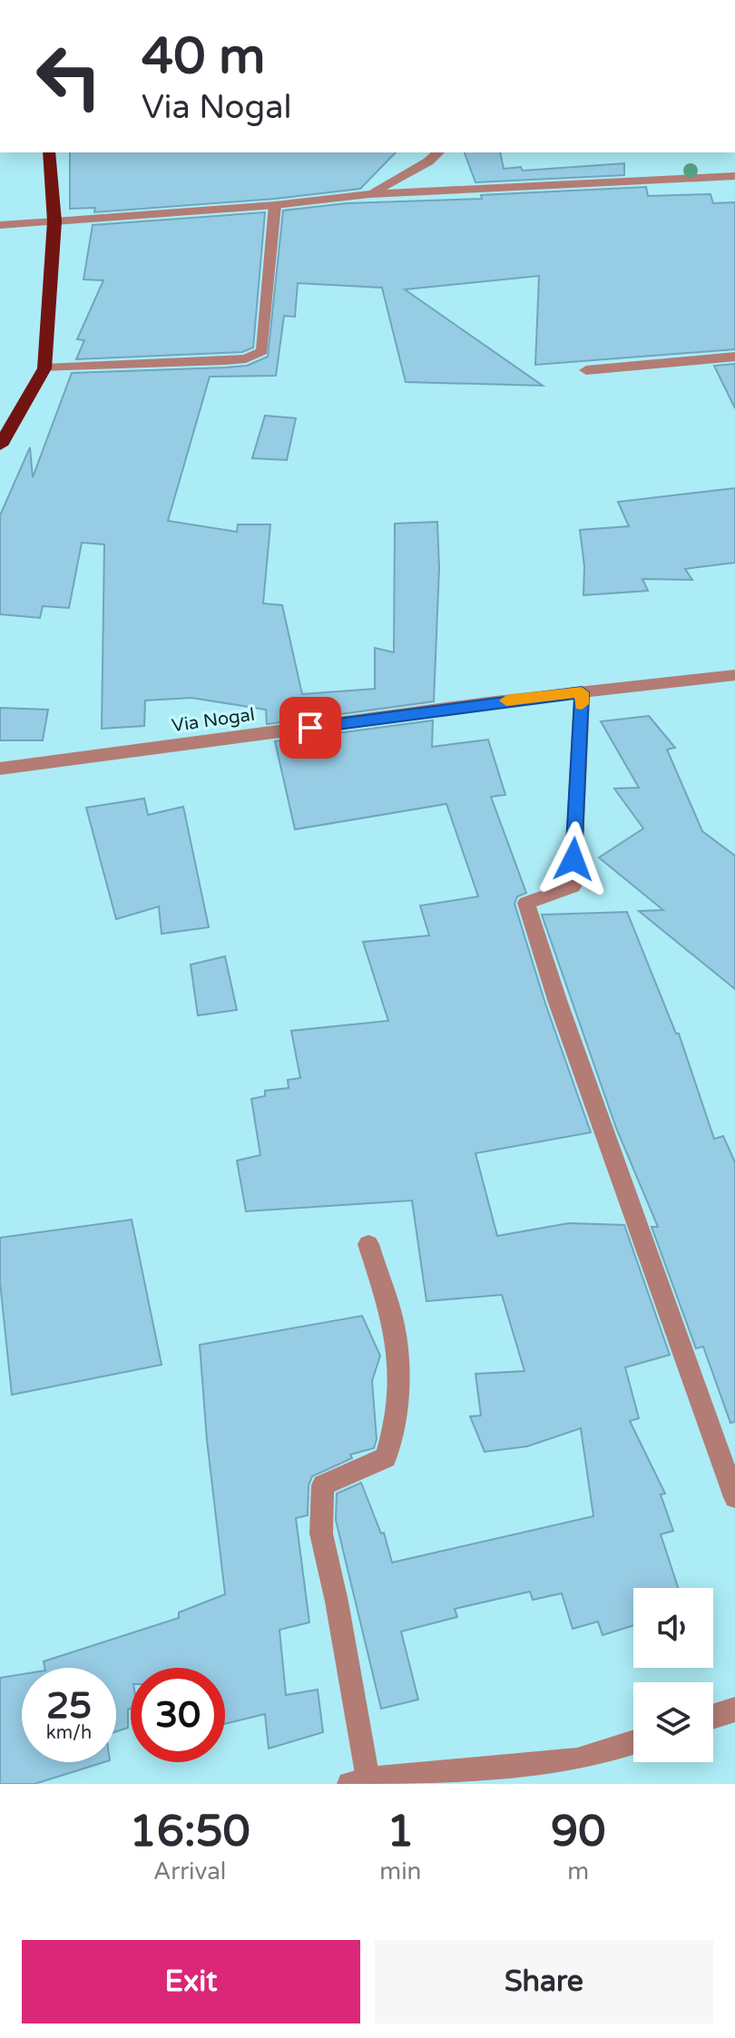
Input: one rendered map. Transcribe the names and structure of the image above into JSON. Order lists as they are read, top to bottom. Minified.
{"streets":{"street":["Via Nogal"]},"page":{"turn":["40 m","Via Nogal"],"speed":"25 km/h","limit":"30","eta":["16:50","Arrival","1","min","90","m"],"buttons":["Exit","Share"]}}
